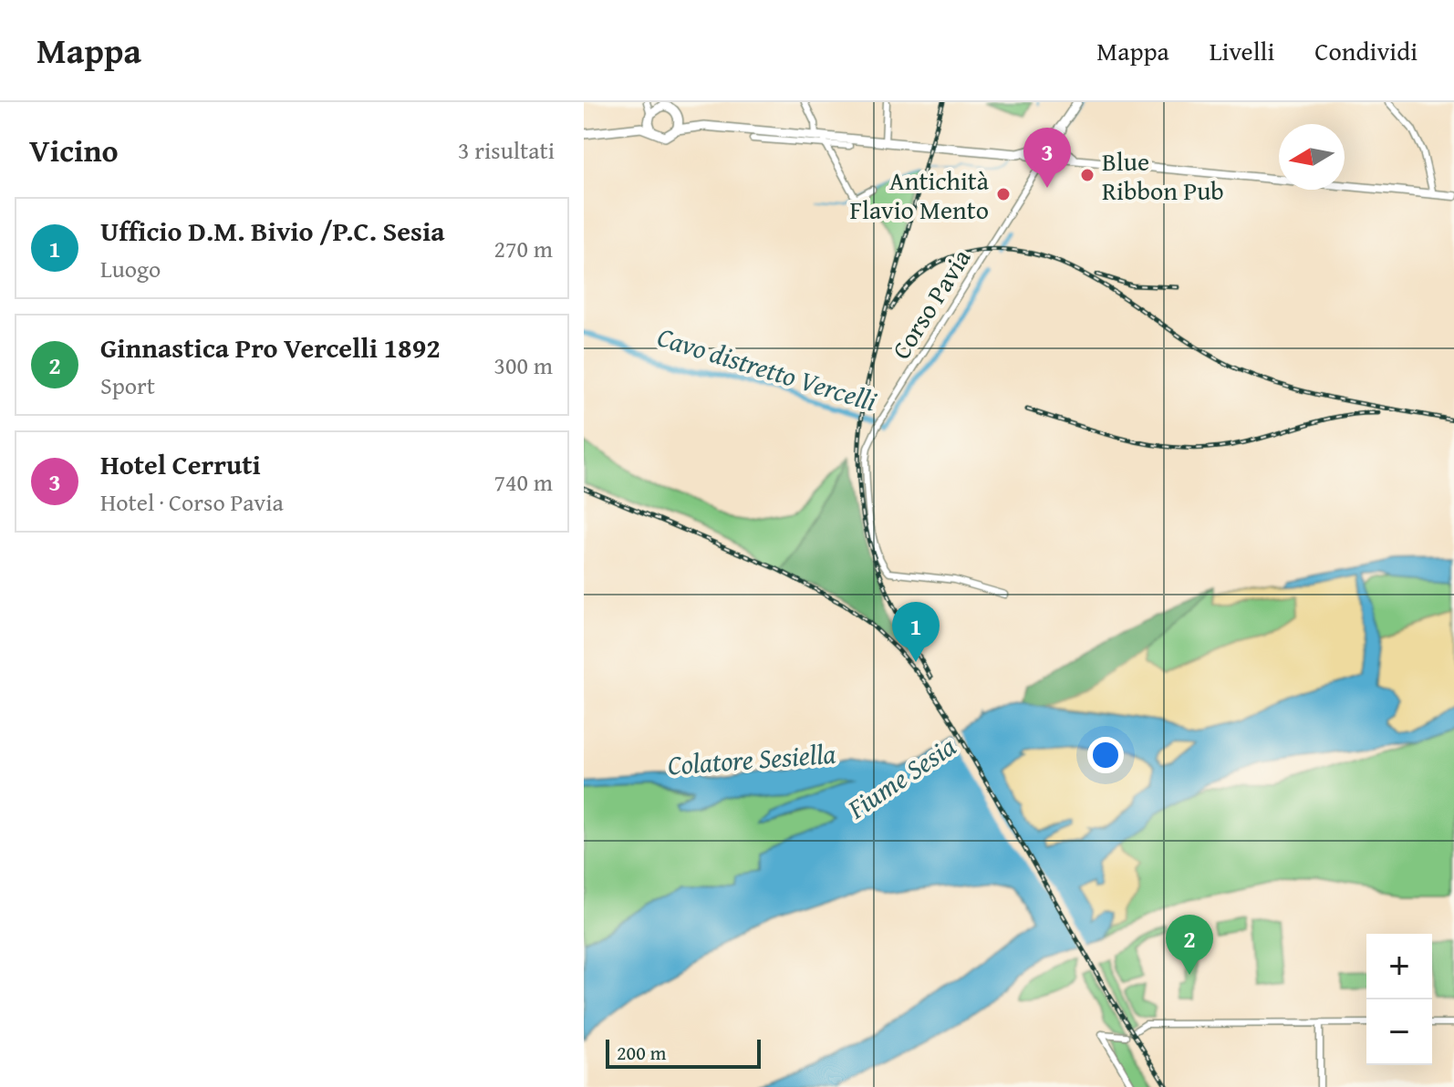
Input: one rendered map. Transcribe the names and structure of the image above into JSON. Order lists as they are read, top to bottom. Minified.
{"streets":{"street":["Corso Pavia"]},"water":["Cavo distretto Vercelli","Colatore Sesiella","Fiume Sesia"],"places":["Blue Ribbon Pub","Antichità Flavio Mento"],"scale_bar":"200 m","north":"left","page":{"header":"Mappa","nav":["Mappa","Livelli","Condividi"],"heading":["Vicino","3 risultati"],"pins":["3","1","2"],"list":[{"mark":"1","name":"Ufficio D.M. Bivio /P.C. Sesia","note":"Luogo","value":"270 m"},{"mark":"2","name":"Ginnastica Pro Vercelli 1892","note":"Sport","value":"300 m"},{"mark":"3","name":"Hotel Cerruti","note":"Hotel · Corso Pavia","value":"740 m"}],"map_buttons":["+","−"],"scale":"200 m"}}
